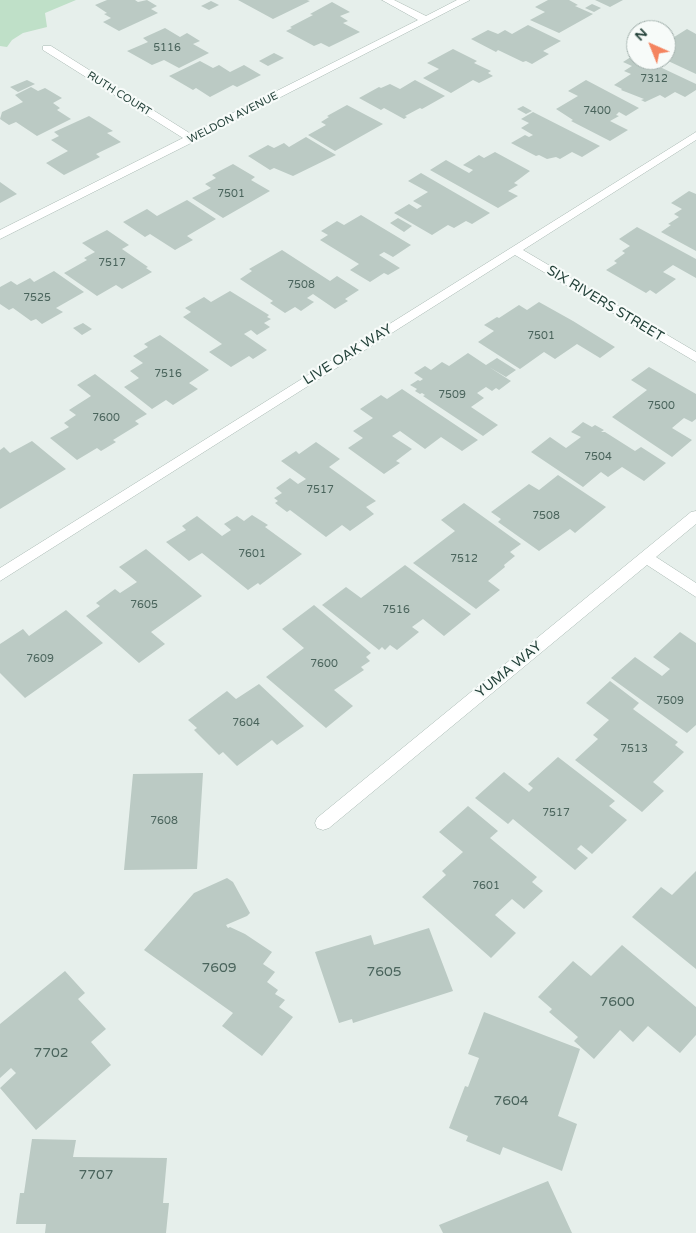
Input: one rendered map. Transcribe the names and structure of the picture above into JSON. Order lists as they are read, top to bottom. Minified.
{"streets":{"street":["RUTH COURT","WELDON AVENUE","SIX RIVERS STREET","LIVE OAK WAY","YUMA WAY"]},"crossings":[["RUTH COURT","WELDON AVENUE"],["SIX RIVERS STREET","LIVE OAK WAY"]],"house_numbers":["5116","7312","7400","7501","7517","7508","7525","7501","7516","7509","7500","7600","7504","7517","7508","7601","7512","7605","7516","7609","7600","7509","7604","7513","7517","7608","7601","7609","7605","7600","7702","7604","7707"],"north":"top left"}
